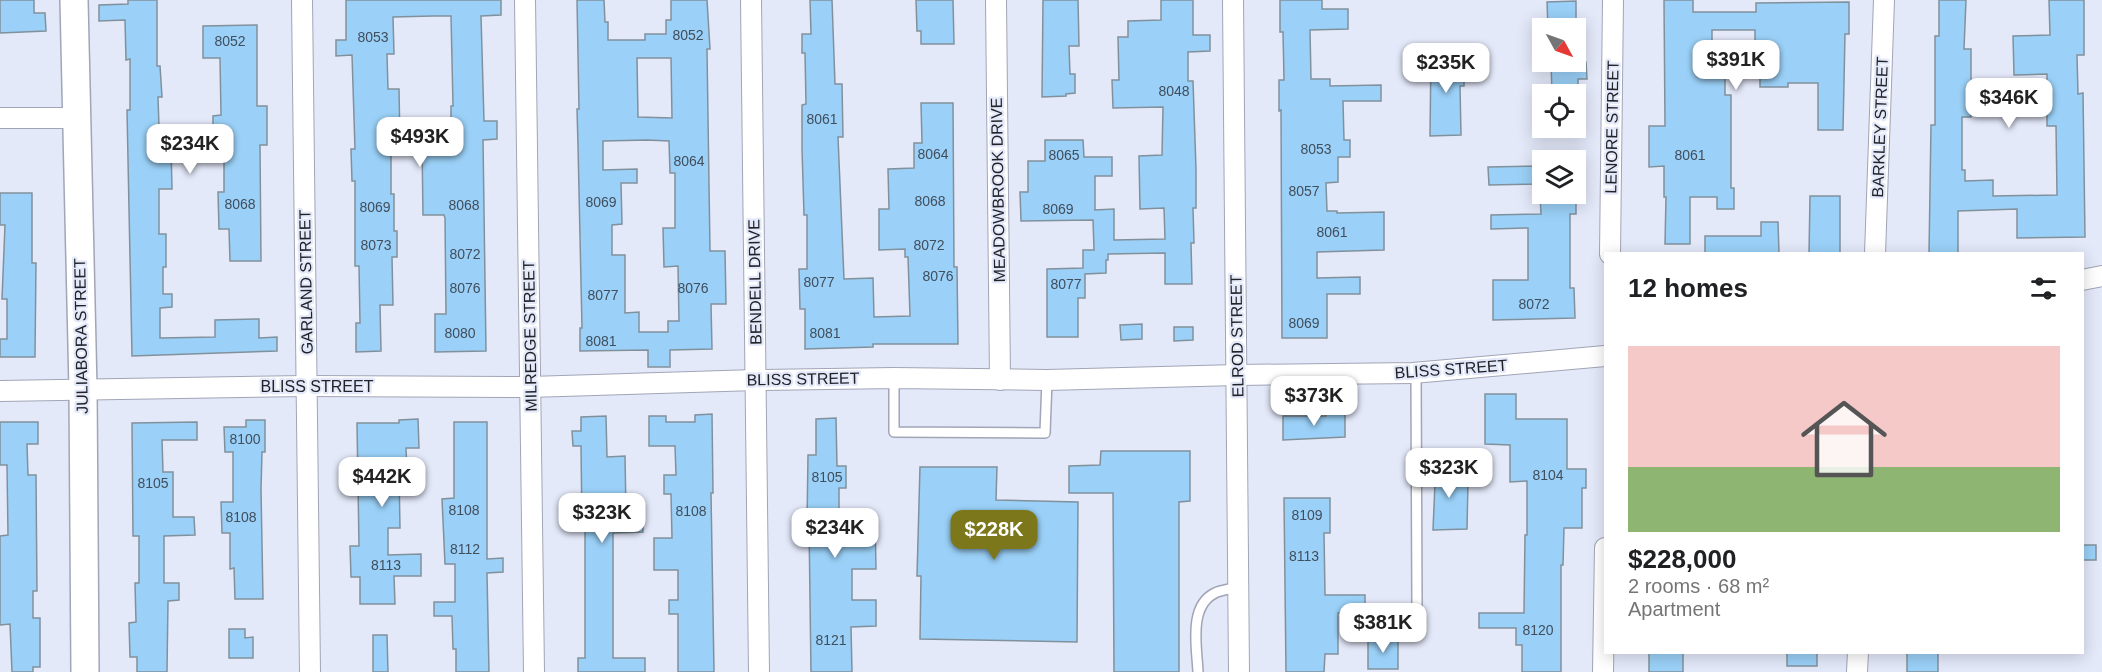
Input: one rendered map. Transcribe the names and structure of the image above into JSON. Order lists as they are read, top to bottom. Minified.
{"streets":{"street":["LENORE STREET","BARKLEY STREET","MEADOWBROOK DRIVE","GARLAND STREET","BENDELL DRIVE","JULIABORA STREET","MILREDGE STREET","ELROD STREET","BLISS STREET"]},"crossings":[["MEADOWBROOK DRIVE","BLISS STREET"],["GARLAND STREET","BLISS STREET"],["BENDELL DRIVE","BLISS STREET"],["JULIABORA STREET","BLISS STREET"],["MILREDGE STREET","BLISS STREET"],["ELROD STREET","BLISS STREET"]],"house_numbers":["8052","8053","8052","8048","8061","8053","8064","8065","8061","8064","8057","8068","8069","8068","8068","8069","8069","8061","8073","8072","8072","8076","8077","8077","8076","8076","8077","8072","8069","8080","8081","8081","8100","8104","8105","8105","8108","8108","8109","8108","8112","8113","8113","8120","8121"],"north":"bottom right","page":{"price":["$391K","$235K","$346K","$493K","$234K","$373K","$323K","$442K","$323K","$234K","$228K","$381K"],"heading":"12 homes","list":[{"name":"$228,000","note":"2 rooms · 68 m² · Apartment"}]}}
